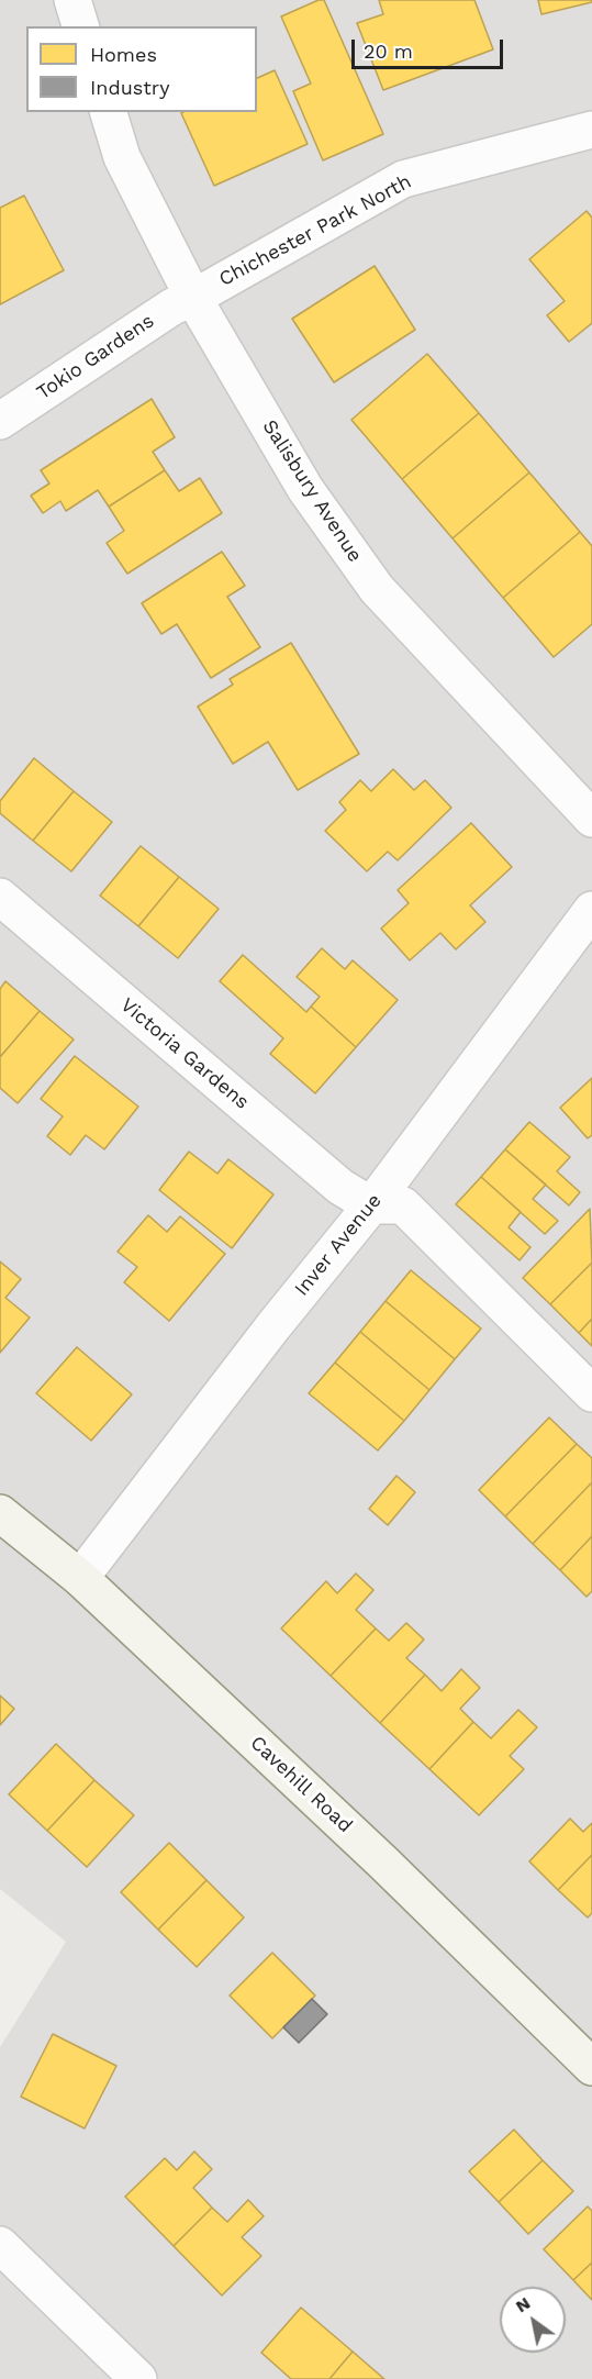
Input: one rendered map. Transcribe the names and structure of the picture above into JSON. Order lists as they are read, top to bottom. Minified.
{"streets":{"main road":["Cavehill Road"],"street":["Chichester Park North","Tokio Gardens","Salisbury Avenue","Victoria Gardens","Inver Avenue"]},"crossings":[["Chichester Park North","Tokio Gardens"],["Chichester Park North","Salisbury Avenue"],["Tokio Gardens","Salisbury Avenue"],["Victoria Gardens","Inver Avenue"],["Inver Avenue","Cavehill Road"]],"legend":["Homes","Industry"],"scale_bar":"20 m","north":"top left"}
